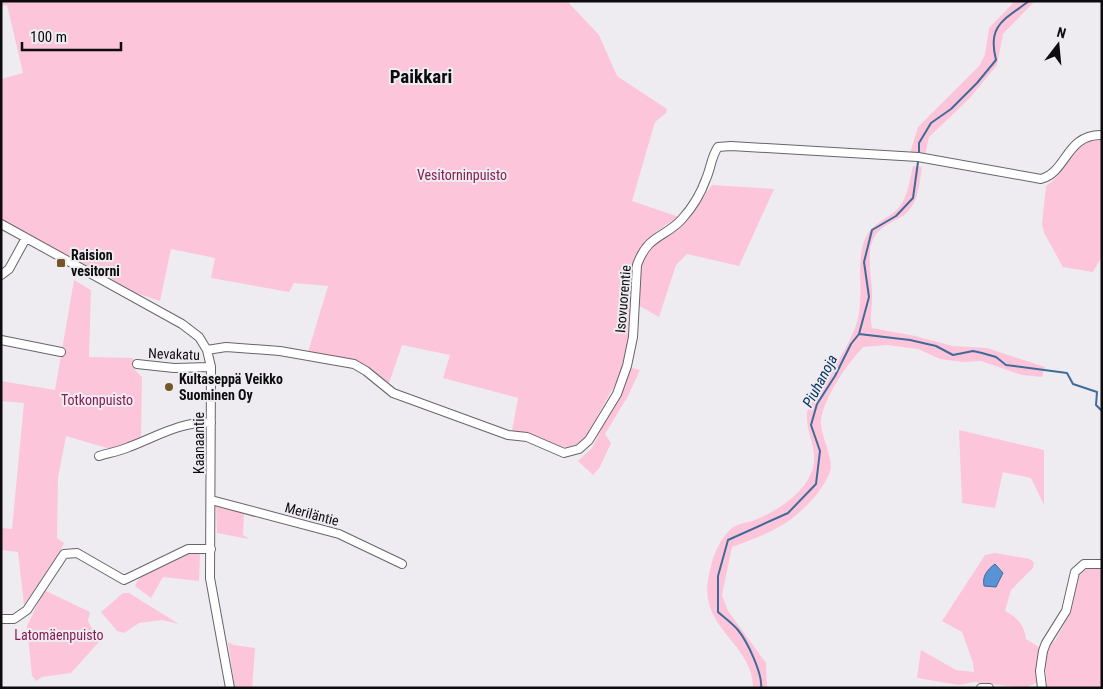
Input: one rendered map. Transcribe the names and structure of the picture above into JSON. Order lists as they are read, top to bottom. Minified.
{"streets":{"street":["Isovuorentie","Nevakatu","Kaanaantie","Meriläntie"]},"crossings":[["Isovuorentie","Kaanaantie"],["Nevakatu","Kaanaantie"],["Kaanaantie","Meriläntie"]],"districts":["Paikkari"],"water":["Piuhanoja"],"parks":["Vesitorninpuisto","Totkonpuisto","Latomäenpuisto"],"places":{"transit":["Raision vesitorni"],"other":["Kultaseppä Veikko Suominen Oy"]},"scale_bar":"100 m","north":"top"}
